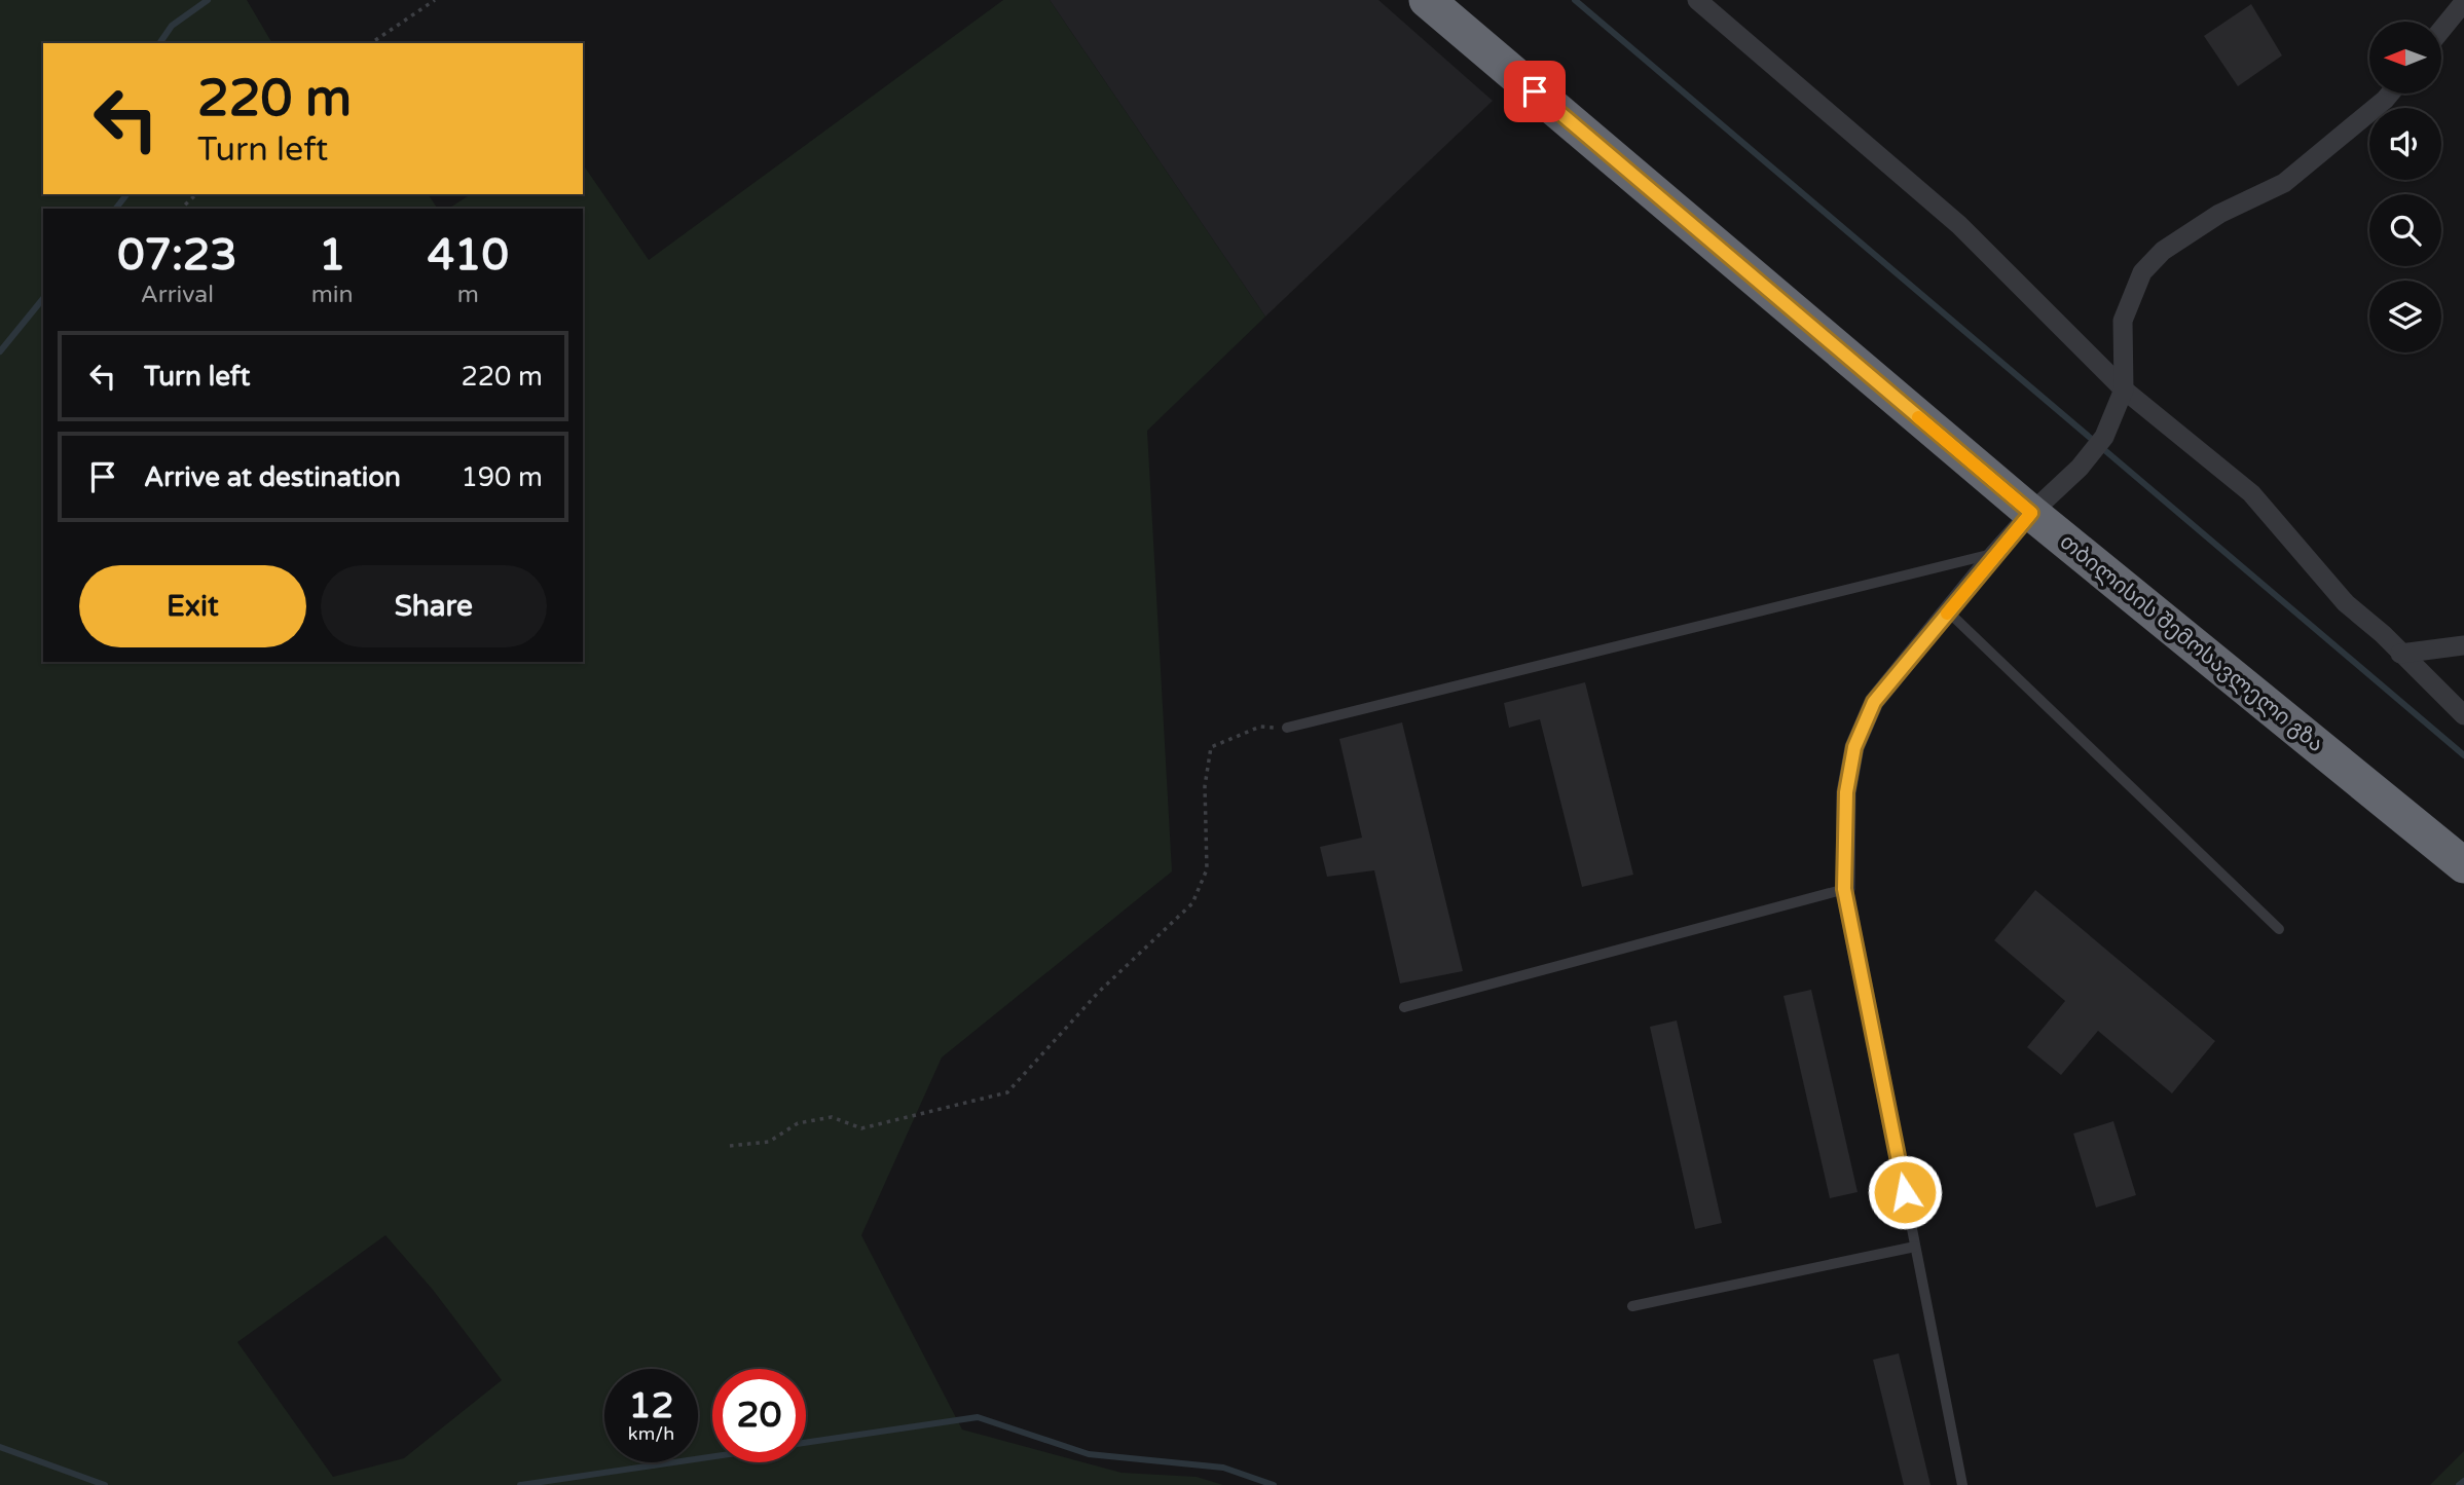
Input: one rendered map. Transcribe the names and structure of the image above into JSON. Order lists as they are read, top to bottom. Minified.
{"streets":{"highway":["თბილისის შემოსავლელი გზა"]},"north":"left","page":{"turn":["220 m","Turn left"],"eta":["07:23","Arrival","1","min","410","m"],"list":[{"name":"Turn left","value":"220 m"},{"name":"Arrive at destination","value":"190 m"}],"buttons":["Exit","Share"],"speed":"12 km/h","limit":"20"}}
